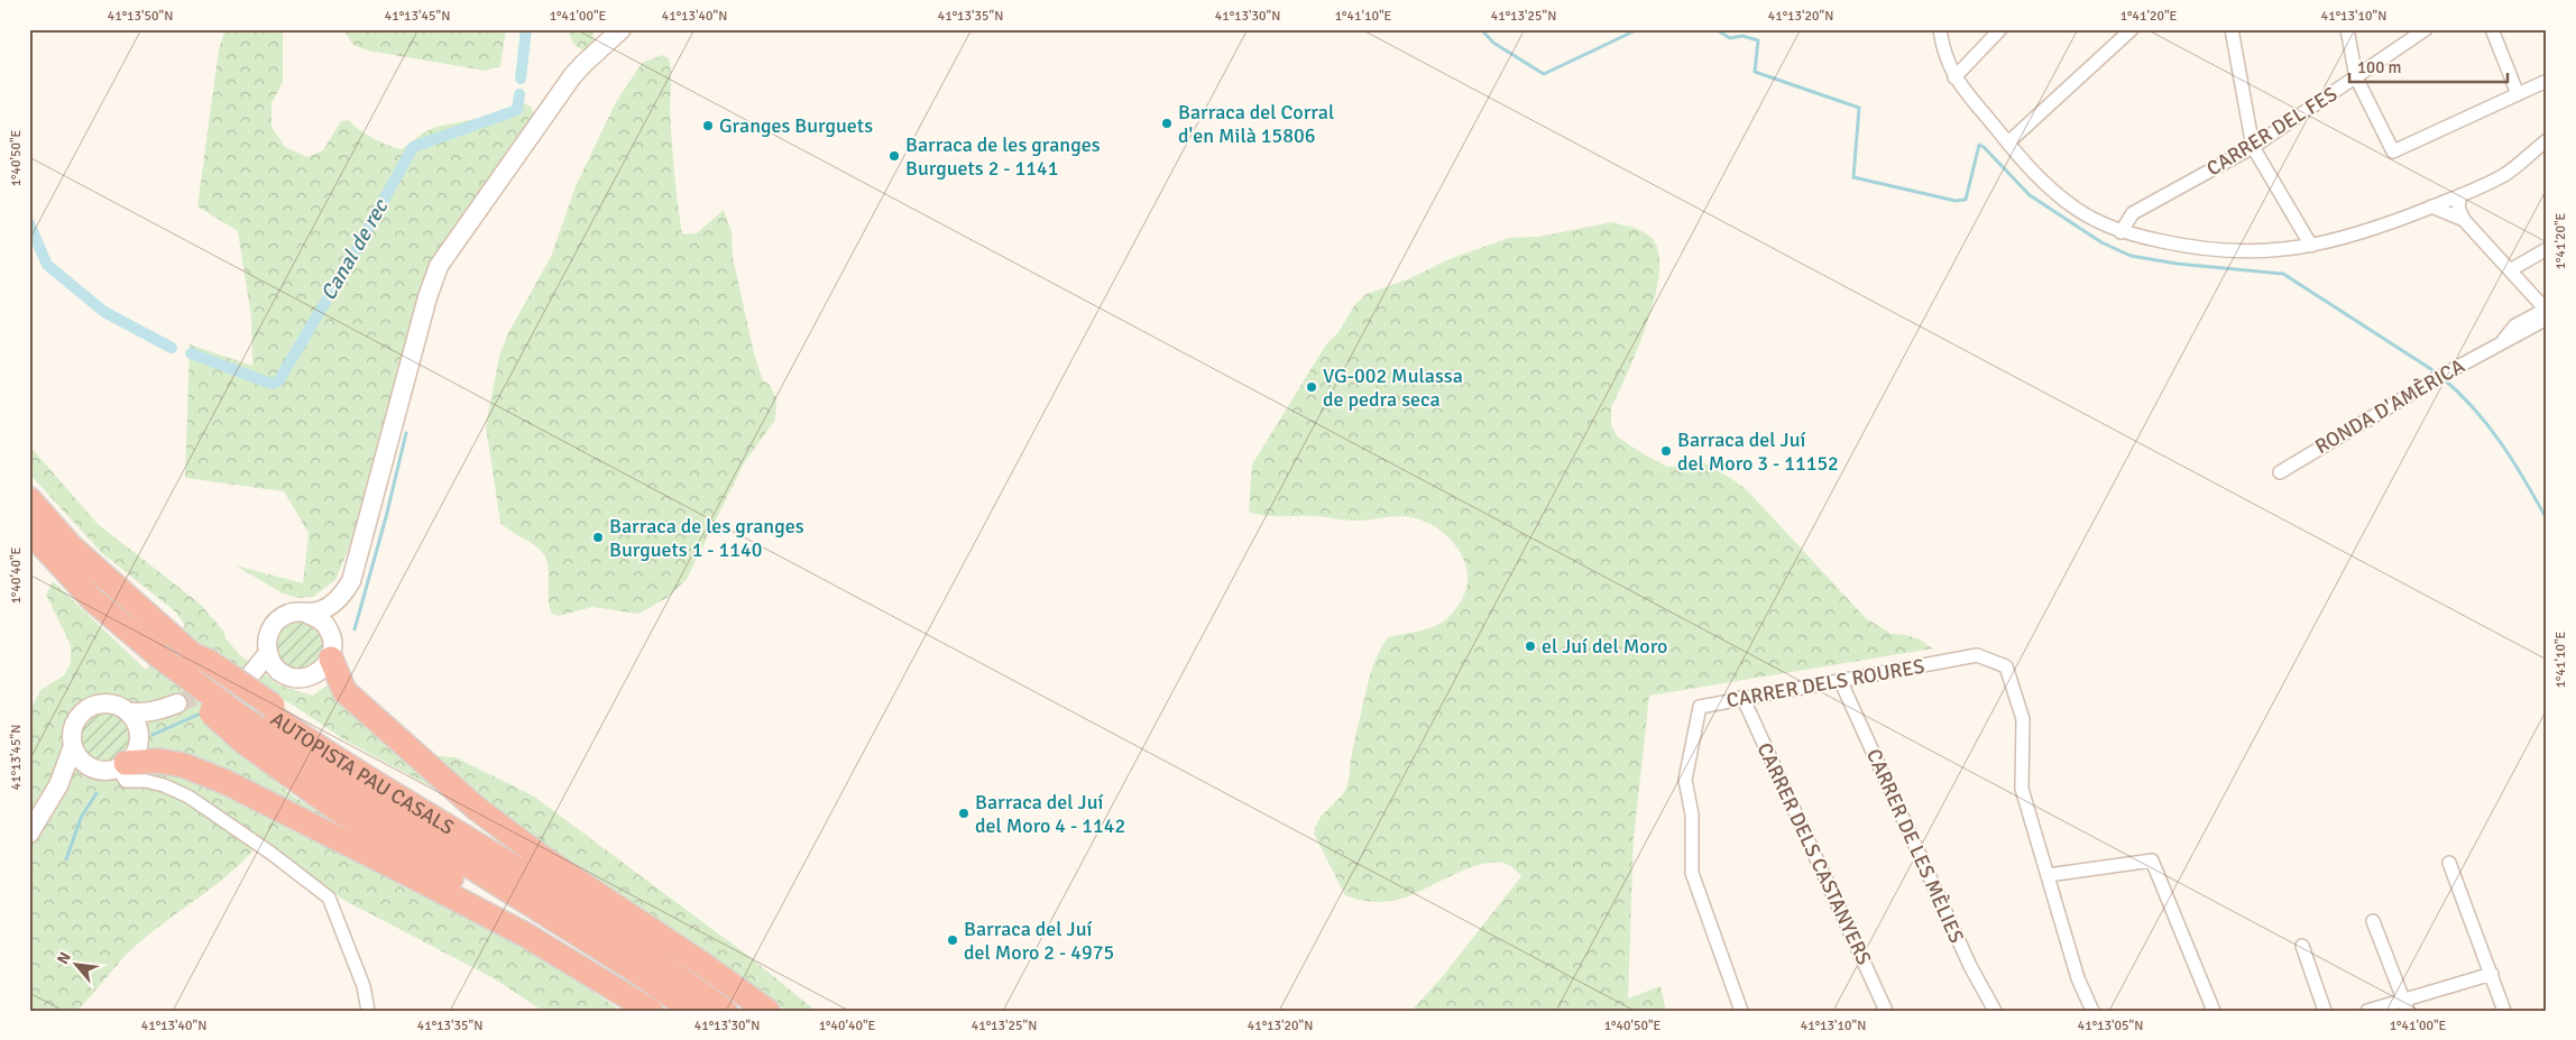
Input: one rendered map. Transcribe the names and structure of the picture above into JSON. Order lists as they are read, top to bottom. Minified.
{"streets":{"highway":["AUTOPISTA PAU CASALS"],"street":["CARRER DEL FES","RONDA D'AMÈRICA","CARRER DELS ROURES","CARRER DE LES MÈLIES","CARRER DELS CASTANYERS"]},"crossings":[["CARRER DELS ROURES","CARRER DE LES MÈLIES"],["CARRER DELS ROURES","CARRER DELS CASTANYERS"]],"water":["Canal de rec"],"places":["Barraca del Corral d'en Milà 15806","Granges Burguets","Barraca de les granges Burguets 2 - 1141","VG-002 Mulassa de pedra seca","Barraca del Juí del Moro 3 - 11152","Barraca de les granges Burguets 1 - 1140","el Juí del Moro","Barraca del Juí del Moro 4 - 1142","Barraca del Juí del Moro 2 - 4975"],"scale_bar":"100 m","north":"top left","coordinates":["41°13'50\"N","41°13'45\"N","1°41'00\"E","41°13'40\"N","41°13'35\"N","41°13'30\"N","1°41'10\"E","41°13'25\"N","41°13'20\"N","1°41'20\"E","41°13'10\"N","1°40'50\"E","1°40'40\"E","41°13'05\"N"]}
